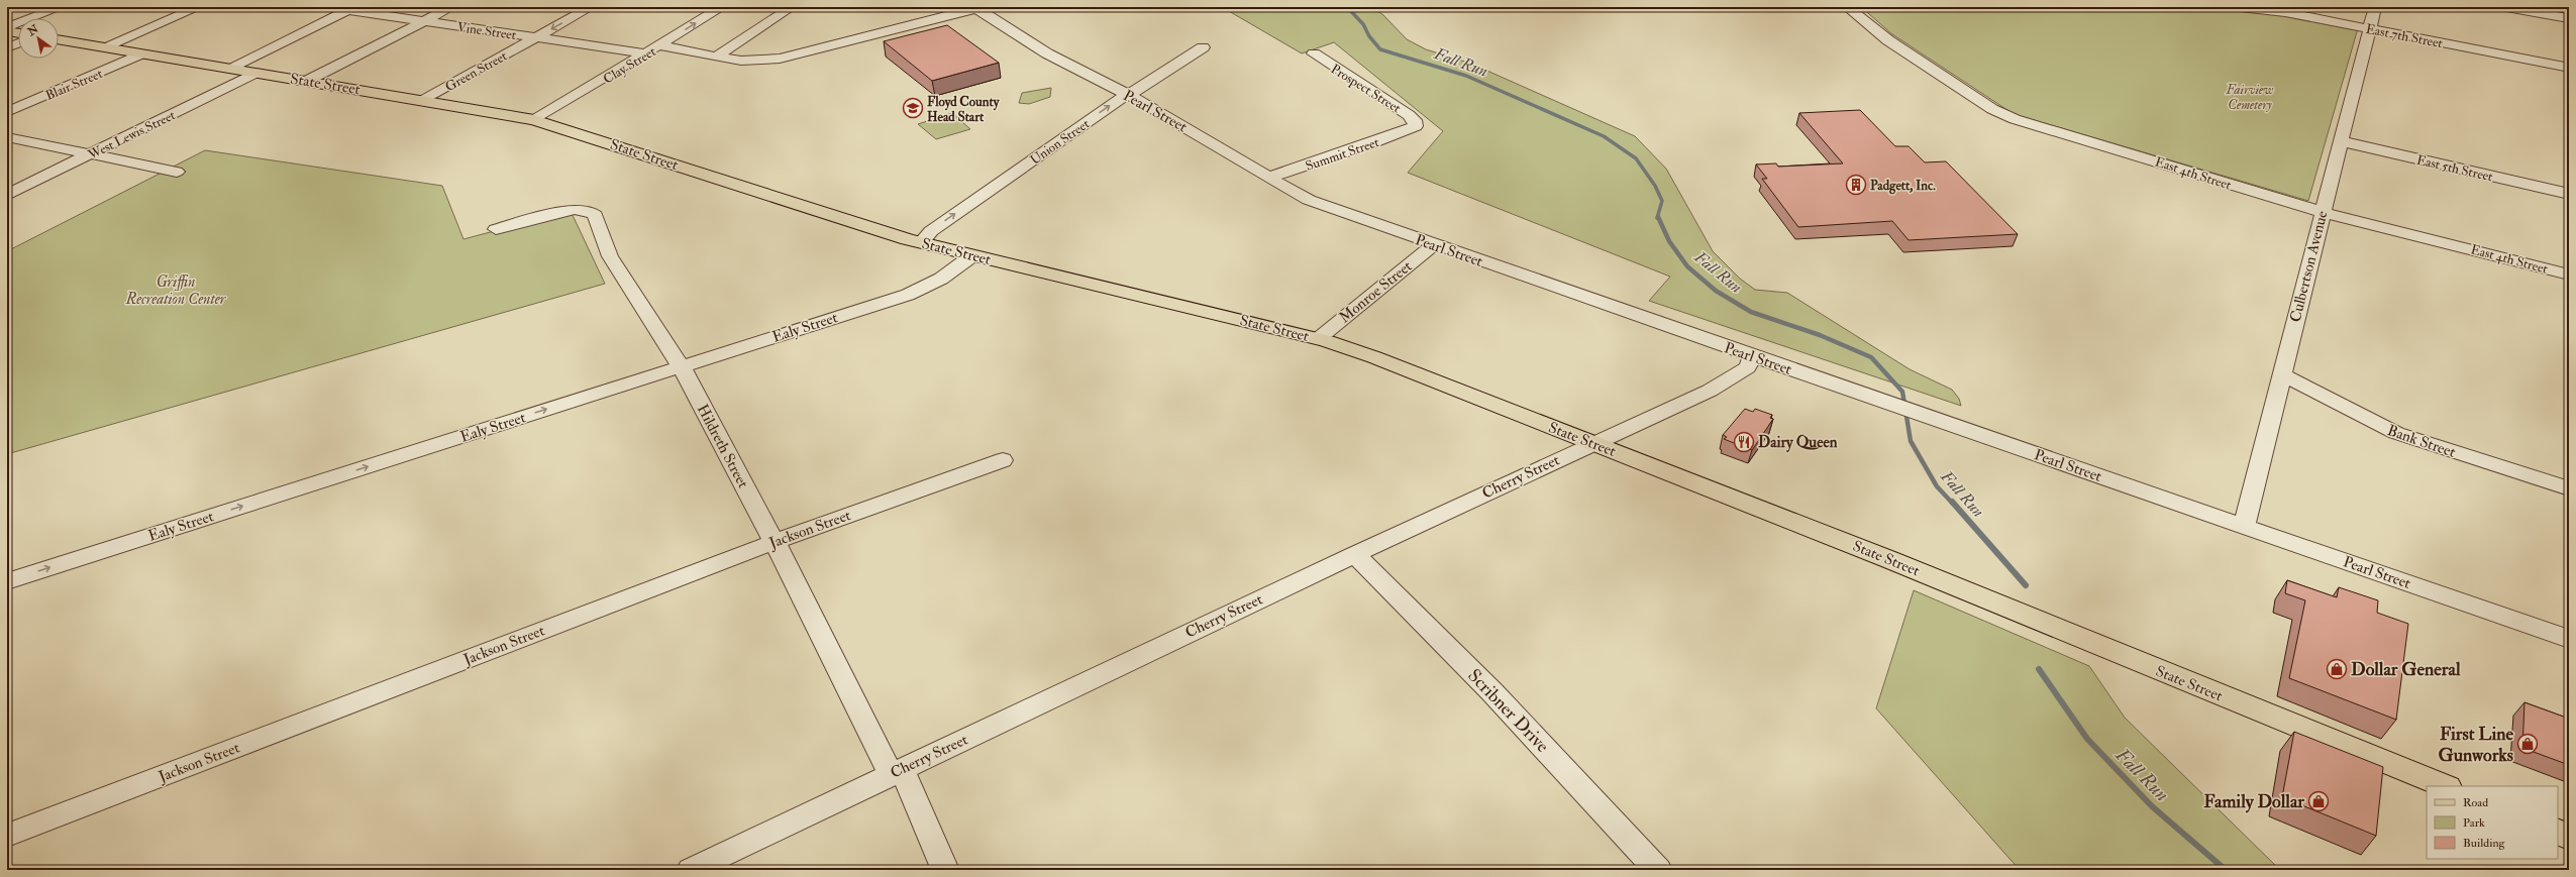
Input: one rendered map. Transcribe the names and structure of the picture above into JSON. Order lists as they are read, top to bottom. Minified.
{"streets":{"main road":["State Street"],"street":["Vine Street","East 7th Street","Clay Street","Green Street","Blair Street","Prospect Street","Pearl Street","West Lewis Street","Union Street","Summit Street","East 5th Street","East 4th Street","Culbertson Avenue","Monroe Street","Ealy Street","Bank Street","Hildreth Street","Cherry Street","Jackson Street","Scribner Drive"]},"crossings":[["Vine Street","Clay Street"],["Vine Street","Green Street"],["East 7th Street","Culbertson Avenue"],["Clay Street","State Street"],["Green Street","State Street"],["Blair Street","State Street"],["State Street","West Lewis Street"],["State Street","Union Street"],["State Street","Monroe Street"],["State Street","Ealy Street"],["State Street","Cherry Street"],["Prospect Street","Summit Street"],["Pearl Street","Union Street"],["Pearl Street","Summit Street"],["Pearl Street","Culbertson Avenue"],["Pearl Street","Monroe Street"],["Pearl Street","Cherry Street"],["East 5th Street","Culbertson Avenue"],["East 4th Street","Culbertson Avenue"],["Culbertson Avenue","Bank Street"],["Ealy Street","Hildreth Street"],["Hildreth Street","Cherry Street"],["Hildreth Street","Jackson Street"],["Cherry Street","Scribner Drive"]],"one_way":["Union Street","Ealy Street"],"water":["Fall Run"],"parks":["Fairview Cemetery","Griffin Recreation Center"],"places":{"school or university":["Floyd County Head Start"],"building":["Padgett, Inc."],"restaurant":["Dairy Queen"],"shop":["Dollar General","First Line Gunworks","Family Dollar"]},"legend":["Road","Park","Building"],"north":"top left"}
